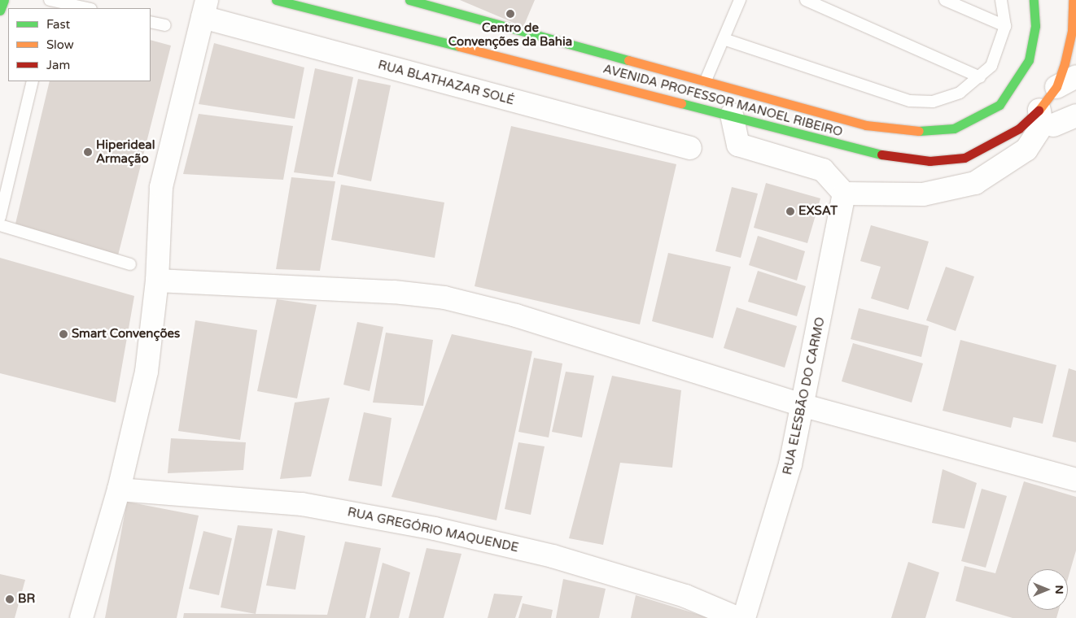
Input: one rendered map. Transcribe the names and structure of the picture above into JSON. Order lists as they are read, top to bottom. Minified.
{"streets":{"street":["RUA BLATHAZAR SOLÉ","AVENIDA PROFESSOR MANOEL RIBEIRO","RUA ELESBÃO DO CARMO","RUA GREGÓRIO MAQUENDE"]},"places":["Centro de Convenções da Bahia","Hiperideal Armação","EXSAT","Smart Convenções","BR"],"legend":["Fast","Slow","Jam"],"north":"right"}
